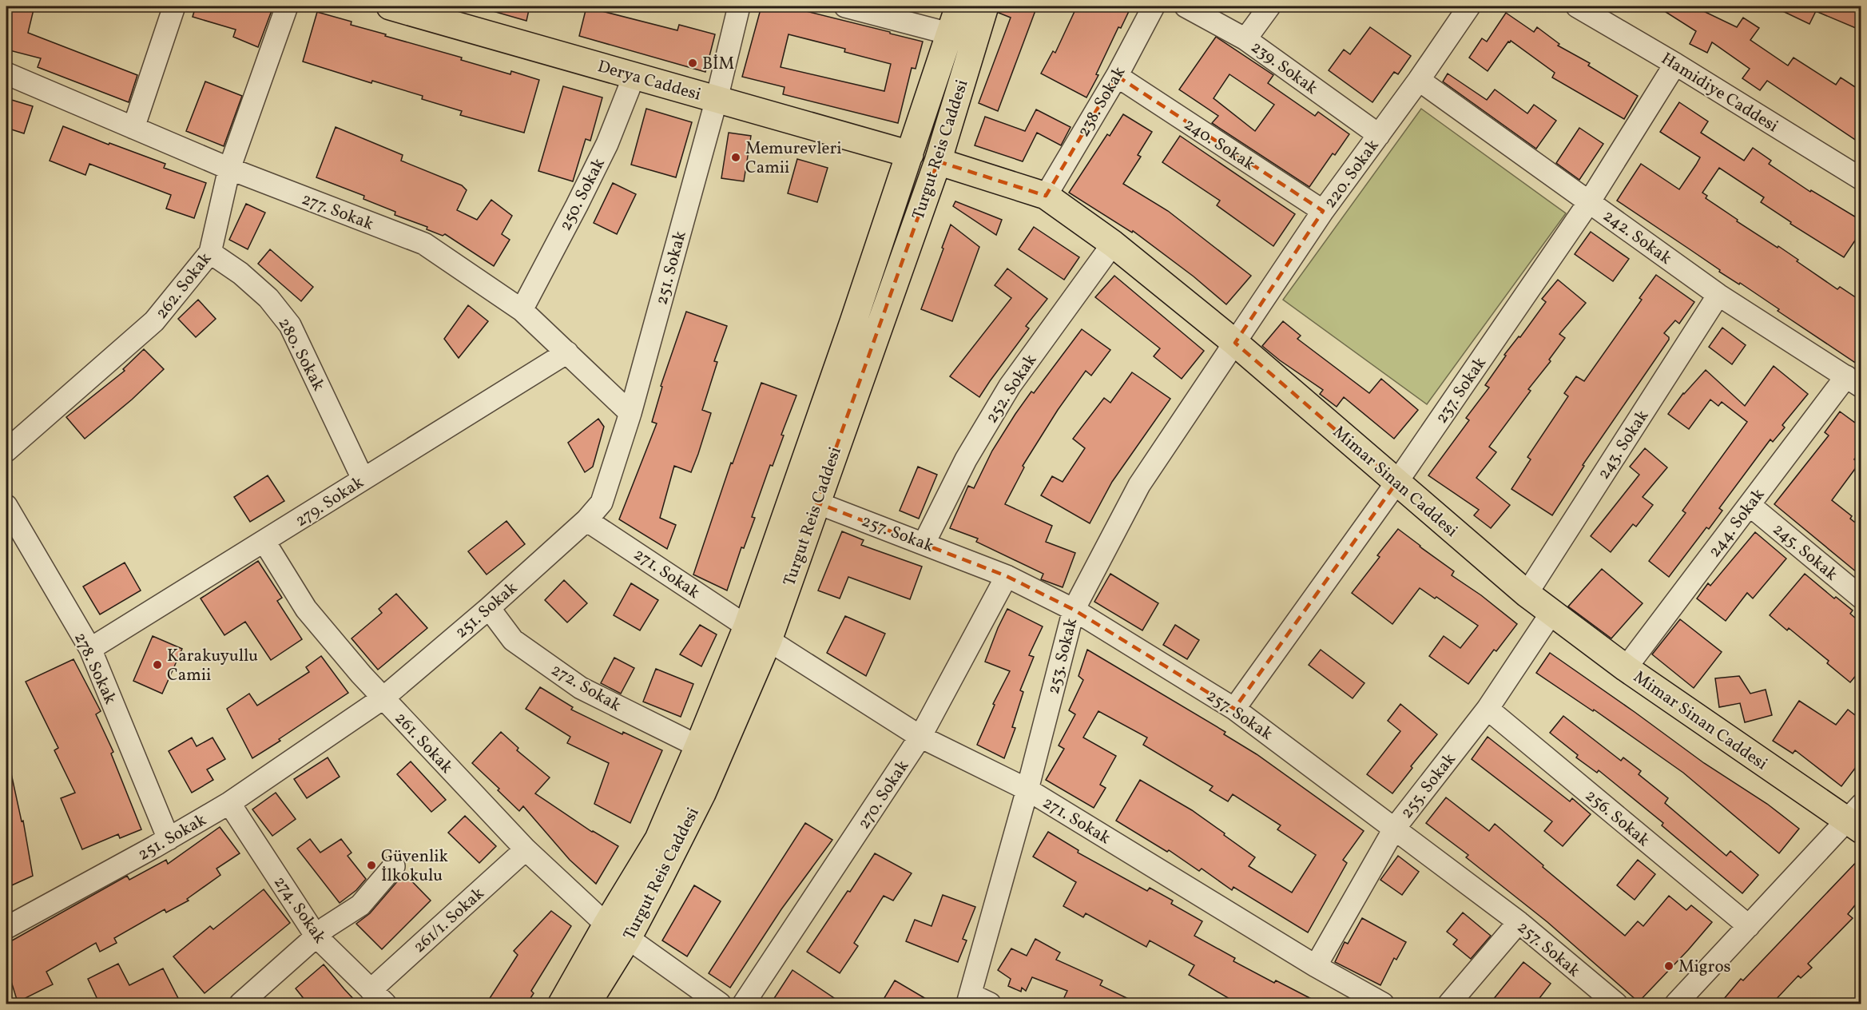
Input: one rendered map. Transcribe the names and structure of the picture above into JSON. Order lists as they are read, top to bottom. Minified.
{"streets":{"main road":["Derya Caddesi","Turgut Reis Caddesi","Mimar Sinan Caddesi"],"street":["239. Sokak","Hamidiye Caddesi","238. Sokak","240. Sokak","220. Sokak","250. Sokak","277. Sokak","242. Sokak","251. Sokak","262. Sokak","280. Sokak","252. Sokak","237. Sokak","243. Sokak","279. Sokak","244. Sokak","257. Sokak","245. Sokak","271. Sokak","253. Sokak","278. Sokak","272. Sokak","261. Sokak","255. Sokak","270. Sokak","256. Sokak","274. Sokak","261/1. Sokak"]},"crossings":[["239. Sokak","220. Sokak"],["Derya Caddesi","Turgut Reis Caddesi"],["Derya Caddesi","250. Sokak"],["Derya Caddesi","251. Sokak"],["Hamidiye Caddesi","237. Sokak"],["238. Sokak","240. Sokak"],["238. Sokak","Mimar Sinan Caddesi"],["240. Sokak","220. Sokak"],["Turgut Reis Caddesi","Mimar Sinan Caddesi"],["Turgut Reis Caddesi","257. Sokak"],["Turgut Reis Caddesi","271. Sokak"],["Turgut Reis Caddesi","272. Sokak"],["Turgut Reis Caddesi","261. Sokak"],["220. Sokak","242. Sokak"],["220. Sokak","Mimar Sinan Caddesi"],["220. Sokak","253. Sokak"],["250. Sokak","277. Sokak"],["277. Sokak","251. Sokak"],["277. Sokak","262. Sokak"],["277. Sokak","279. Sokak"],["242. Sokak","237. Sokak"],["242. Sokak","243. Sokak"],["242. Sokak","244. Sokak"],["251. Sokak","271. Sokak"],["251. Sokak","278. Sokak"],["251. Sokak","272. Sokak"],["251. Sokak","261. Sokak"],["251. Sokak","274. Sokak"],["262. Sokak","280. Sokak"],["280. Sokak","279. Sokak"],["252. Sokak","Mimar Sinan Caddesi"],["252. Sokak","257. Sokak"],["237. Sokak","Mimar Sinan Caddesi"],["237. Sokak","257. Sokak"],["243. Sokak","Mimar Sinan Caddesi"],["Mimar Sinan Caddesi","244. Sokak"],["Mimar Sinan Caddesi","253. Sokak"],["Mimar Sinan Caddesi","255. Sokak"],["279. Sokak","278. Sokak"],["279. Sokak","261. Sokak"],["244. Sokak","245. Sokak"],["257. Sokak","253. Sokak"],["257. Sokak","255. Sokak"],["257. Sokak","270. Sokak"],["271. Sokak","253. Sokak"],["271. Sokak","255. Sokak"],["271. Sokak","270. Sokak"],["261. Sokak","261/1. Sokak"],["255. Sokak","256. Sokak"],["274. Sokak","261/1. Sokak"]],"places":["BİM","Memurevleri Camii","Karakuyullu Camii","Güvenlik İlkokulu","Migros"]}
